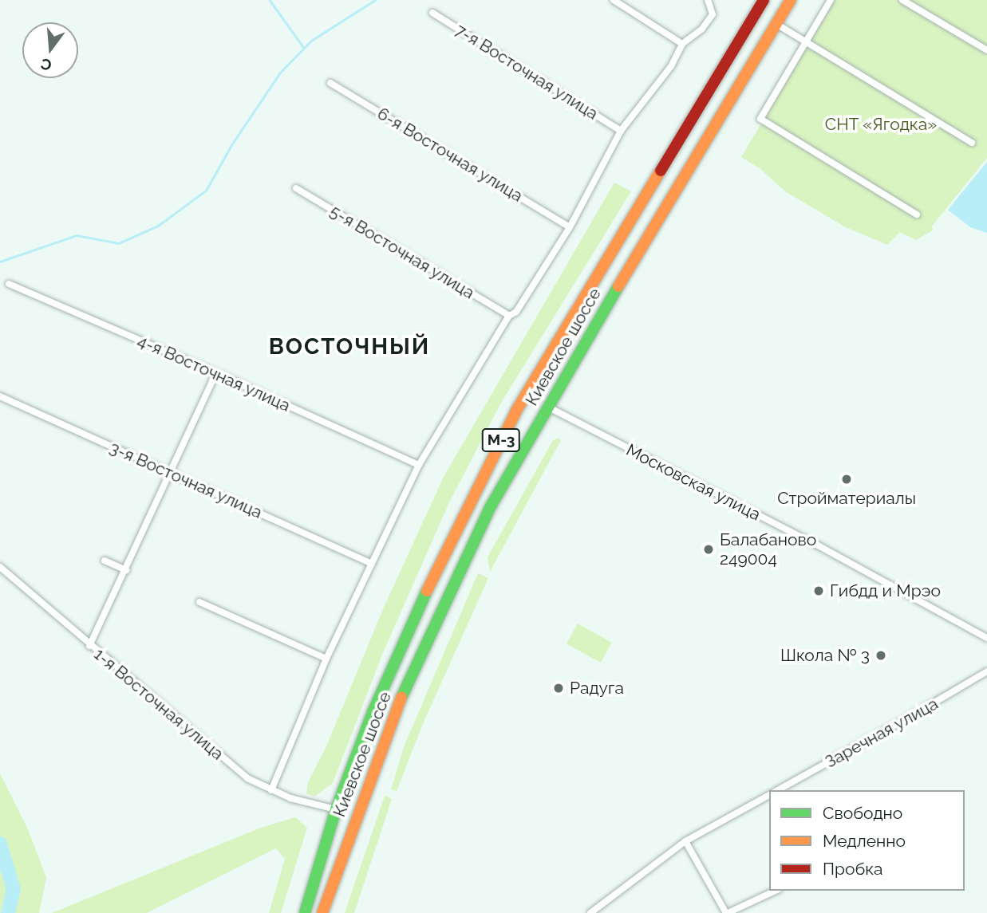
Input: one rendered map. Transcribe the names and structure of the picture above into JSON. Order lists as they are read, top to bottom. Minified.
{"streets":{"highway":["Киевское шоссе","М-3"],"street":["7-я Восточная улица","6-я Восточная улица","5-я Восточная улица","4-я Восточная улица","3-я Восточная улица","Московская улица","1-я Восточная улица","Заречная улица"]},"crossings":[["Киевское шоссе","Московская улица"],["Киевское шоссе","1-я Восточная улица"]],"districts":["ВОСТОЧНЫЙ"],"parks":["СНТ «Ягодка»"],"places":["Стройматериалы","Балабаново 249004","Гибдд и Мрэо","Школа № 3","Радуга"],"legend":["Свободно","Медленно","Пробка"],"north":"bottom"}
